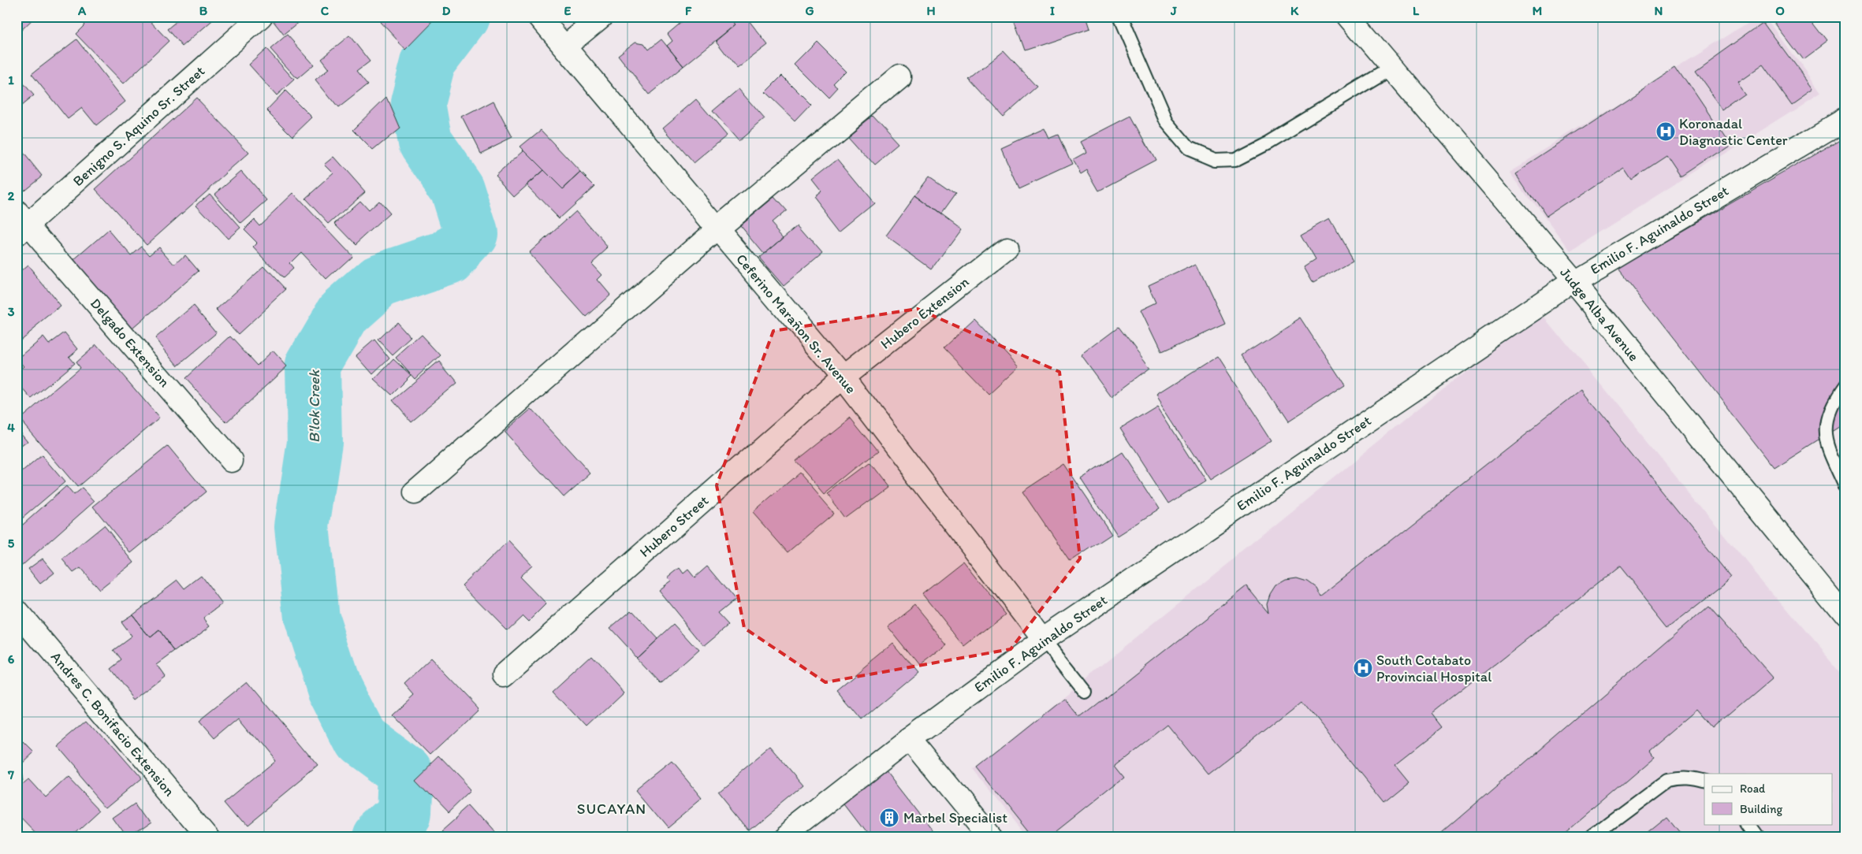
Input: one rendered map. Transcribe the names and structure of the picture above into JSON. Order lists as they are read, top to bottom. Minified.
{"streets":{"street":["Benigno S. Aquino Sr. Street","Emilio F. Aguinaldo Street","Hubero Extension","Judge Alba Avenue","Ceferino Marañon Sr. Avenue","Delgado Extension","Hubero Street","Andres C. Bonifacio Extension"]},"crossings":[["Benigno S. Aquino Sr. Street","Delgado Extension"],["Emilio F. Aguinaldo Street","Judge Alba Avenue"],["Emilio F. Aguinaldo Street","Ceferino Marañon Sr. Avenue"],["Hubero Extension","Ceferino Marañon Sr. Avenue"],["Hubero Extension","Hubero Street"],["Ceferino Marañon Sr. Avenue","Hubero Street"]],"districts":["SUCAYAN"],"water":["B'lok Creek"],"places":{"hospital":["Koronadal Diagnostic Center","South Cotabato Provincial Hospital"],"building":["Marbel Specialist"]},"legend":["Road","Building"],"grid":{"columns":["A","B","C","D","E","F","G","H","I","J","K","L","M","N","O"],"rows":["1","2","3","4","5","6","7"]}}
